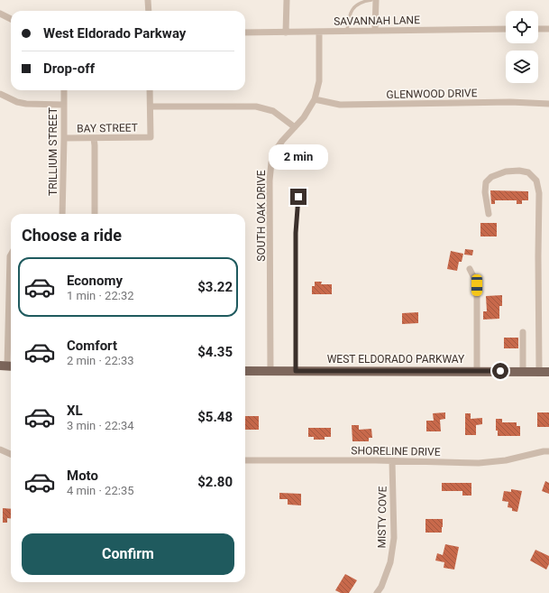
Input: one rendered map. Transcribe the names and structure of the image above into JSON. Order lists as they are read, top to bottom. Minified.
{"streets":{"main road":["WEST ELDORADO PARKWAY"],"street":["SAVANNAH LANE","GLENWOOD DRIVE","BAY STREET","TRILLIUM STREET","SOUTH OAK DRIVE","SHORELINE DRIVE","MISTY COVE"]},"crossings":[["SAVANNAH LANE","SOUTH OAK DRIVE"],["GLENWOOD DRIVE","SOUTH OAK DRIVE"],["BAY STREET","TRILLIUM STREET"],["SOUTH OAK DRIVE","WEST ELDORADO PARKWAY"],["SHORELINE DRIVE","MISTY COVE"]],"page":{"banner":["West Eldorado Parkway","Drop-off"],"bubble":"2 min","heading":"Choose a ride","list":[{"name":"Economy","note":"1 min · 22:32","value":"$3.22"},{"name":"Comfort","note":"2 min · 22:33","value":"$4.35"},{"name":"XL","note":"3 min · 22:34","value":"$5.48"},{"name":"Moto","note":"4 min · 22:35","value":"$2.80"}],"buttons":"Confirm"}}
